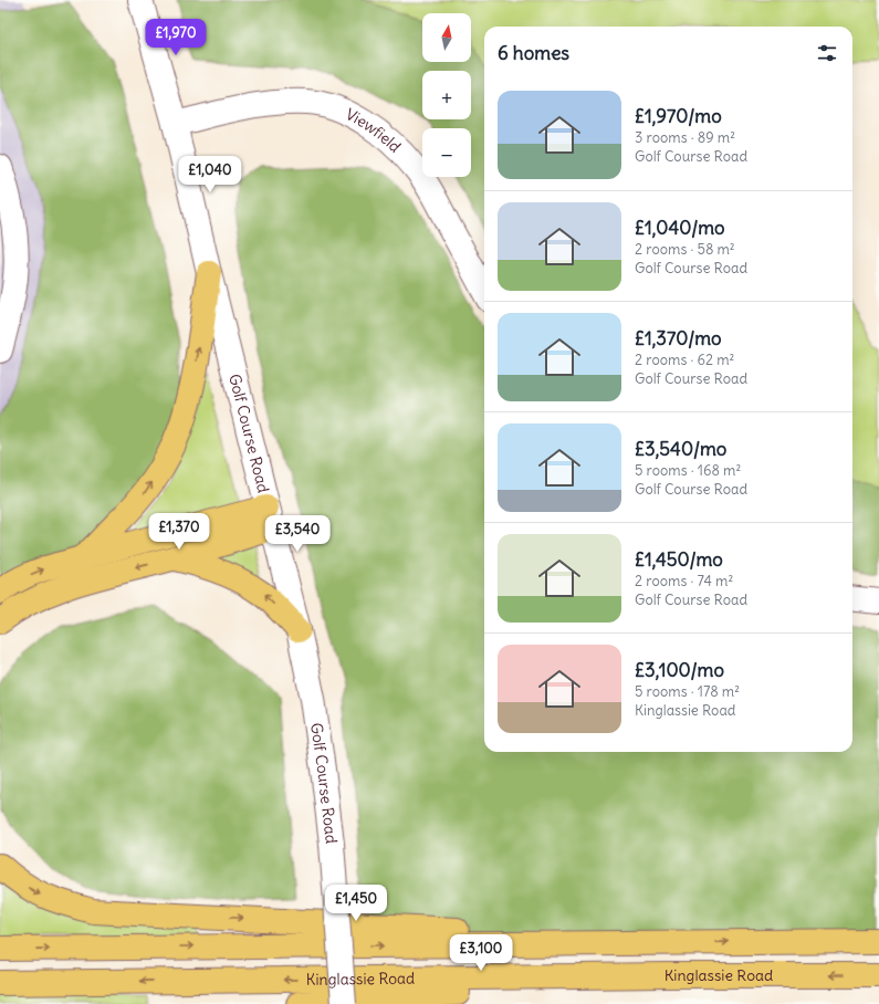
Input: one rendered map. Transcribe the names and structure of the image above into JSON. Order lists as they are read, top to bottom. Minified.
{"streets":{"main road":["Kinglassie Road"],"street":["Viewfield","Golf Course Road"]},"crossings":[["Viewfield","Golf Course Road"]],"north":"top","page":{"map_buttons":["+","−"],"price":["£1,970","£1,040","£1,370","£3,540","£1,450","£3,100"],"heading":"6 homes","list":[{"name":"£1,970/mo","note":"3 rooms · 89 m² · Golf Course Road"},{"name":"£1,040/mo","note":"2 rooms · 58 m² · Golf Course Road"},{"name":"£1,370/mo","note":"2 rooms · 62 m² · Golf Course Road"},{"name":"£3,540/mo","note":"5 rooms · 168 m² · Golf Course Road"},{"name":"£1,450/mo","note":"2 rooms · 74 m² · Golf Course Road"},{"name":"£3,100/mo","note":"5 rooms · 178 m² · Kinglassie Road"}]}}
